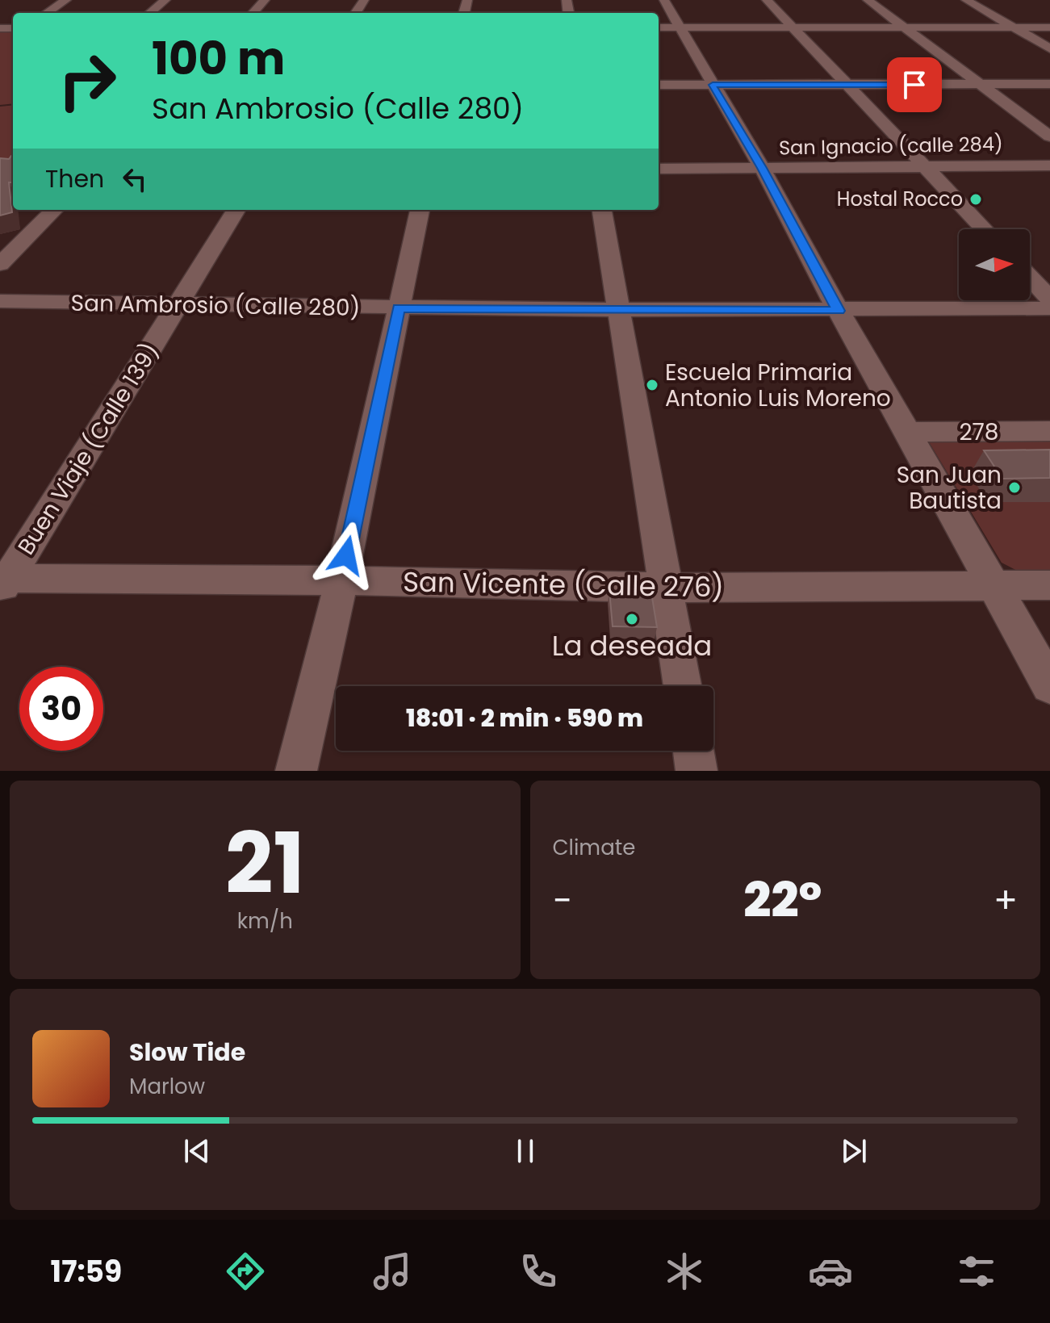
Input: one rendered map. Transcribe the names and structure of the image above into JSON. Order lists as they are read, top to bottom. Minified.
{"streets":{"street":["San Ignacio (calle 284)","San Ambrosio (Calle 280)","278","Buen Viaje (Calle 139)","San Vicente (Calle 276)"]},"crossings":[["San Ambrosio (Calle 280)","Buen Viaje (Calle 139)"],["Buen Viaje (Calle 139)","San Vicente (Calle 276)"]],"places":["Hostal Rocco","Escuela Primaria Antonio Luis Moreno","San Juan Bautista","La deseada"],"north":"right","page":{"turn":["100 m","San Ambrosio (Calle 280)"],"then":"Then","limit":"30","trip":"18:01 · 2 min · 590 m","tile":[["21","km/h"],"Climate"],"heat":["−","22°","+"],"song":["Slow Tide","Marlow"],"tabs":"17:59"}}
